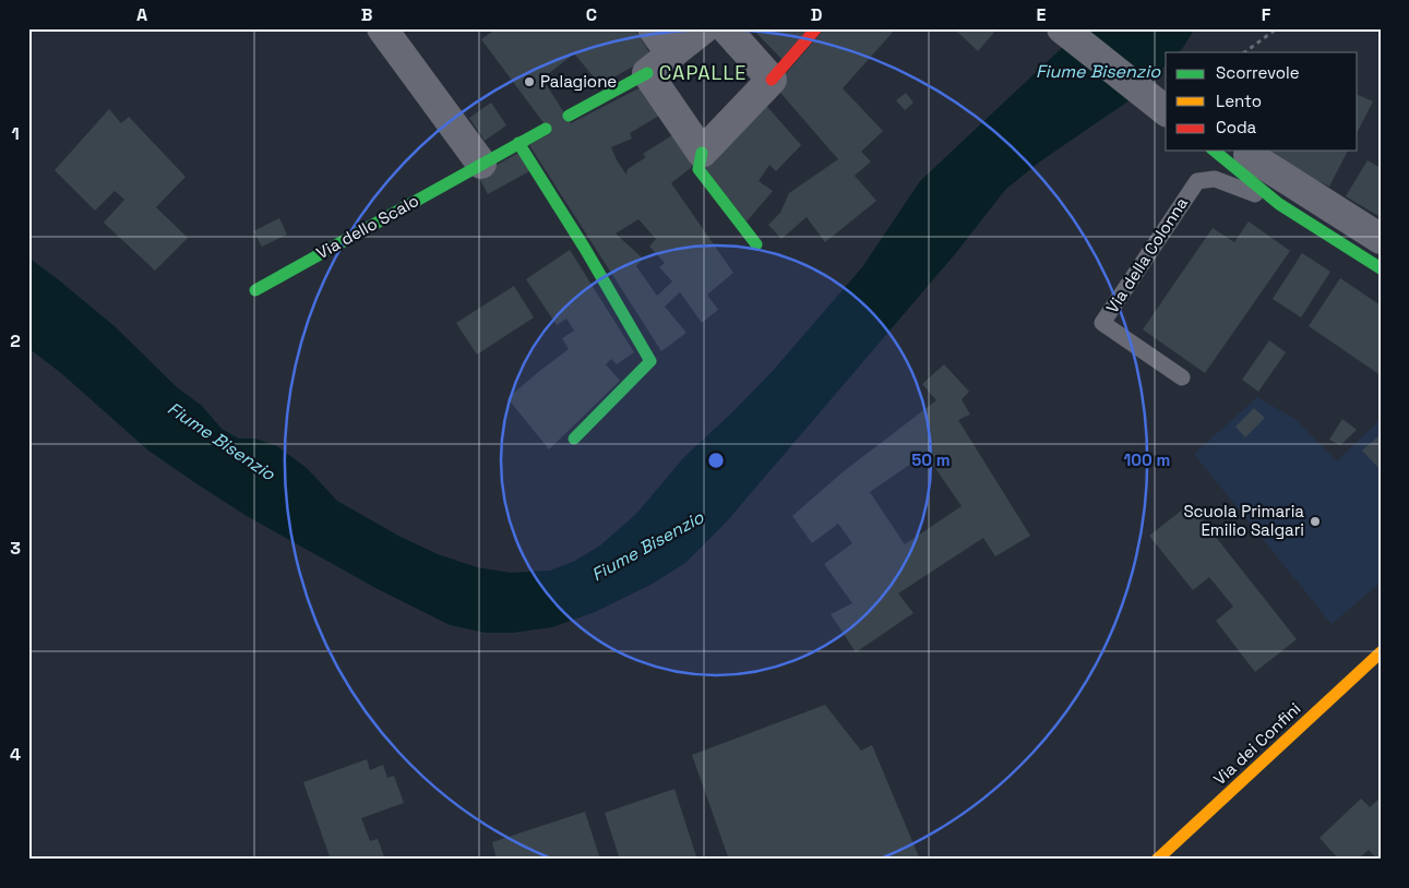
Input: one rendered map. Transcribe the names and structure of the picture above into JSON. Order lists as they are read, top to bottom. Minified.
{"streets":{"street":["Via dello Scalo","Via della Colonna","Via dei Confini"]},"districts":["CAPALLE"],"water":["Fiume Bisenzio"],"places":["Palagione","Scuola Primaria Emilio Salgari"],"legend":["Scorrevole","Lento","Coda"],"grid":{"columns":["A","B","C","D","E","F"],"rows":["1","2","3","4"]},"rings":["50 m","100 m"]}
